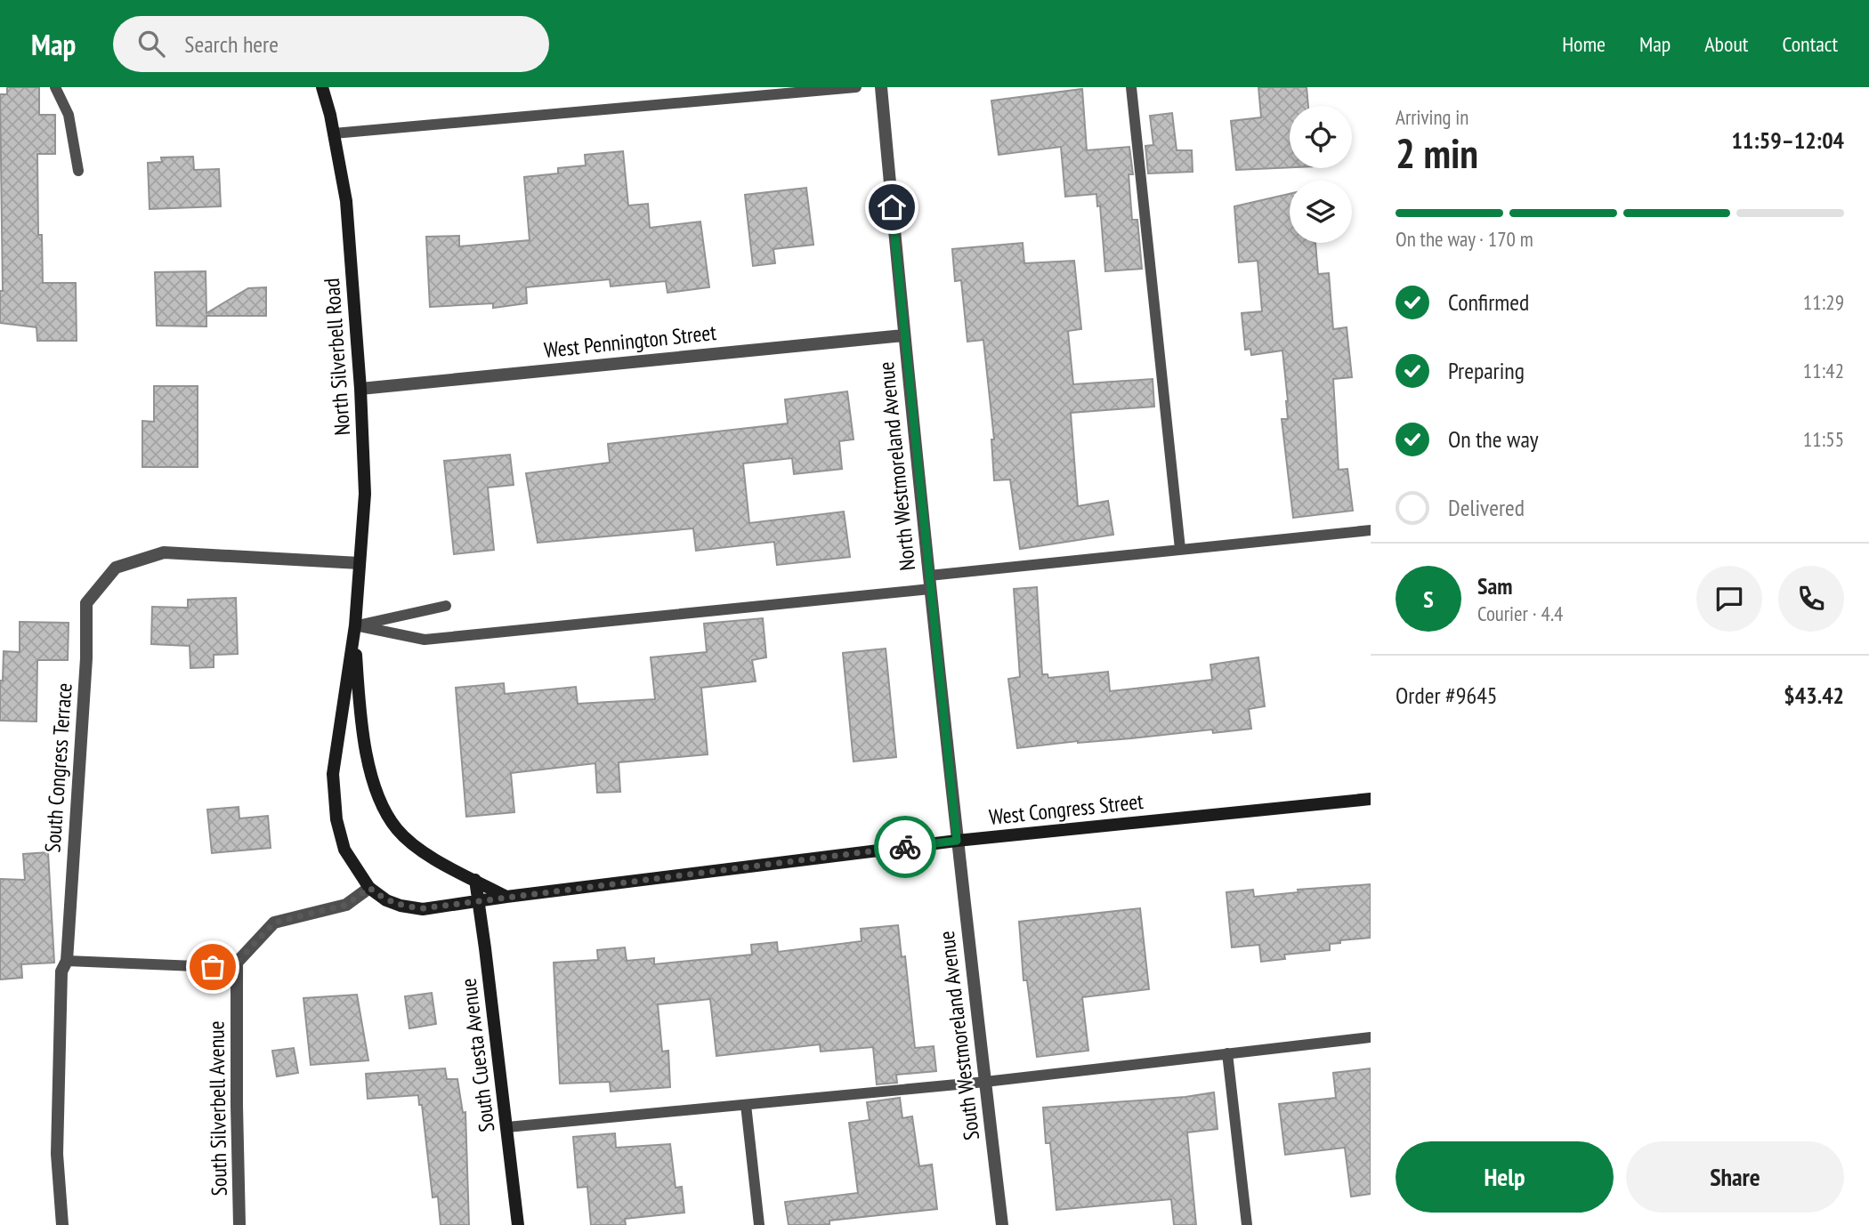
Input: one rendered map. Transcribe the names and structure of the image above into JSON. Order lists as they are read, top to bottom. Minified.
{"streets":{"main road":["North Silverbell Road","West Congress Street","South Cuesta Avenue"],"street":["West Pennington Street","North Westmoreland Avenue","South Congress Terrace","South Westmoreland Avenue","South Silverbell Avenue"]},"crossings":[["West Pennington Street","North Silverbell Road"],["West Pennington Street","North Westmoreland Avenue"],["North Silverbell Road","South Congress Terrace"],["North Westmoreland Avenue","West Congress Street"],["North Westmoreland Avenue","South Westmoreland Avenue"],["West Congress Street","South Westmoreland Avenue"],["West Congress Street","South Cuesta Avenue"]],"page":{"header":"Map","search":"Search here","nav":["Home","Map","About","Contact"],"heading":["2 min","Arriving in","11:59–12:04"],"panel":["Sam","Courier · 4.4","Order #9645","$43.42"],"bar":"On the way · 170 m","list":[["Confirmed","11:29"],["Preparing","11:42"],["On the way","11:55"],"Delivered"],"round":"S","buttons":["Help","Share"]}}
